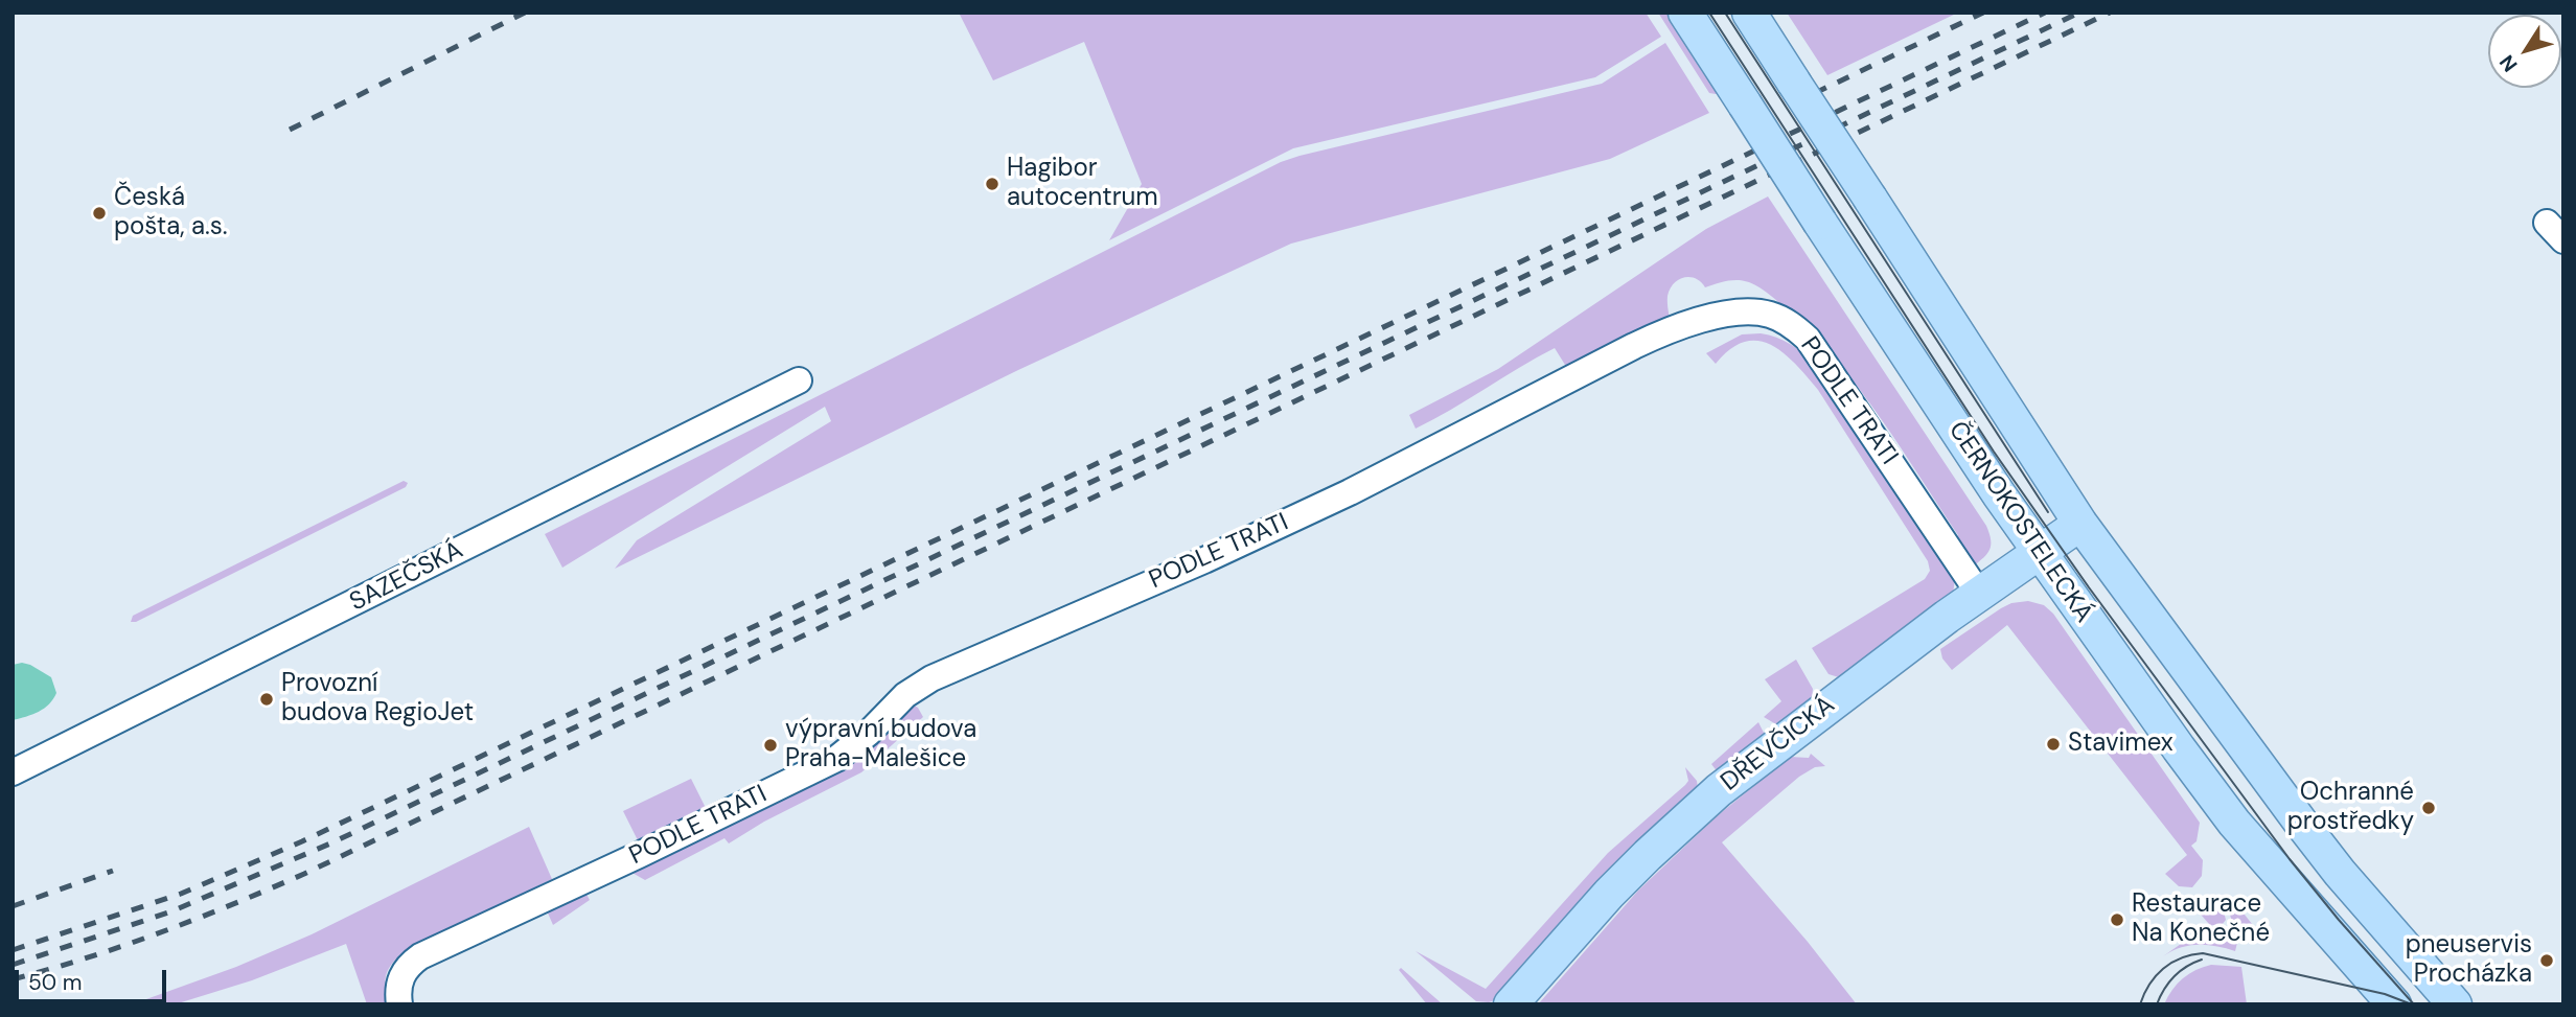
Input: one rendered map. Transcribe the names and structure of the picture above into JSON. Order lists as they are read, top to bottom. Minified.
{"streets":{"main road":["ČERNOKOSTELECKÁ","DŘEVČICKÁ"],"street":["PODLE TRATI","SAZEČSKÁ"]},"crossings":[["PODLE TRATI","DŘEVČICKÁ"],["ČERNOKOSTELECKÁ","DŘEVČICKÁ"]],"places":["Hagibor autocentrum","Česká pošta, a.s.","Provozní budova RegioJet","Stavimex","výpravní budova Praha-Malešice","Ochranné prostředky","Restaurace Na Konečné","pneuservis Procházka"],"scale_bar":"50 m","north":"bottom left"}
